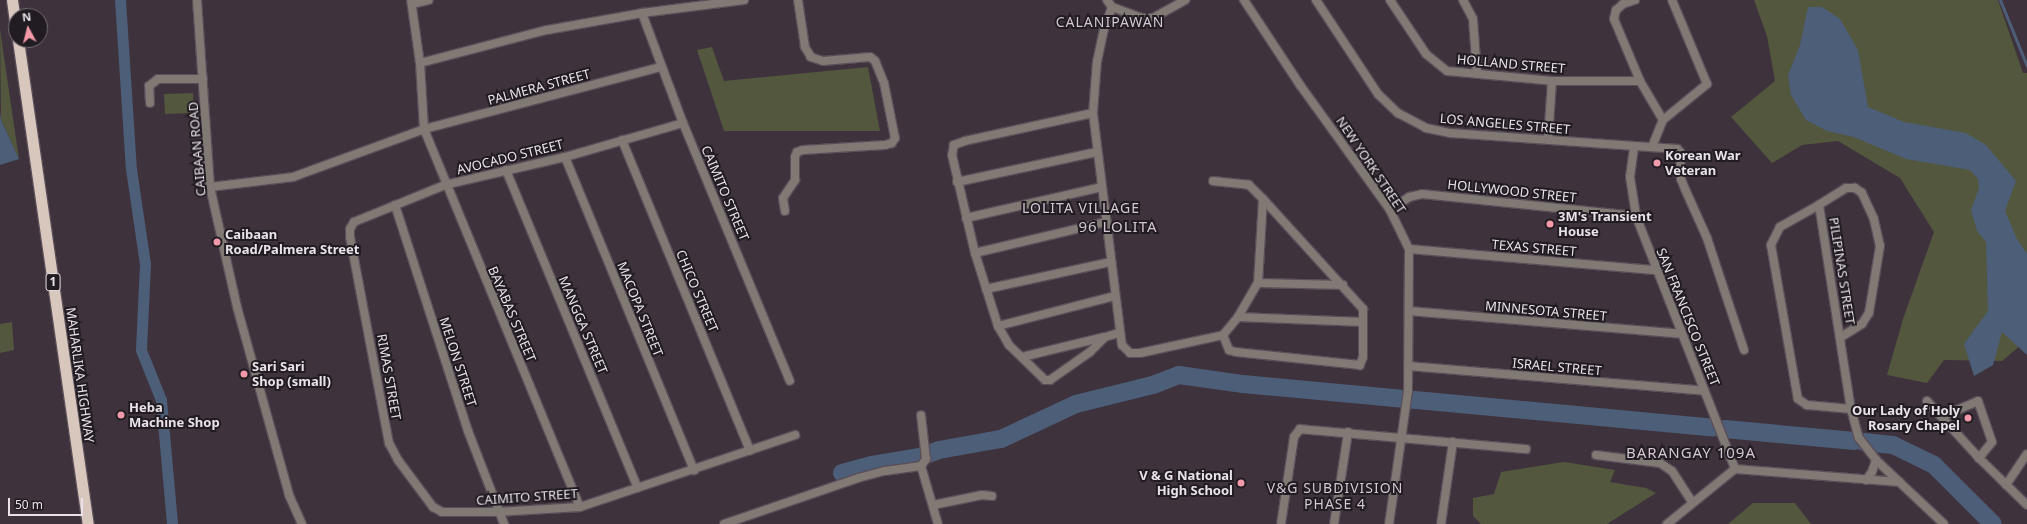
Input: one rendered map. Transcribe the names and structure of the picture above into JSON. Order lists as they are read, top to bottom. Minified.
{"streets":{"highway":["1","MAHARLIKA HIGHWAY"],"street":["HOLLAND STREET","PALMERA STREET","LOS ANGELES STREET","CAIBAAN ROAD","AVOCADO STREET","NEW YORK STREET","HOLLYWOOD STREET","CAIMITO STREET","TEXAS STREET","PILIPINAS STREET","CHICO STREET","MACOPA STREET","MINNESOTA STREET","BAYABAS STREET","SAN FRANCISCO STREET","MANGGA STREET","MELON STREET","ISRAEL STREET","RIMAS STREET"]},"crossings":[["PALMERA STREET","CAIBAAN ROAD"],["PALMERA STREET","CAIMITO STREET"],["PALMERA STREET","BAYABAS STREET"],["LOS ANGELES STREET","SAN FRANCISCO STREET"],["AVOCADO STREET","CAIMITO STREET"],["AVOCADO STREET","CHICO STREET"],["AVOCADO STREET","MACOPA STREET"],["AVOCADO STREET","BAYABAS STREET"],["AVOCADO STREET","MANGGA STREET"],["AVOCADO STREET","MELON STREET"],["AVOCADO STREET","RIMAS STREET"],["NEW YORK STREET","HOLLYWOOD STREET"],["NEW YORK STREET","TEXAS STREET"],["NEW YORK STREET","MINNESOTA STREET"],["NEW YORK STREET","ISRAEL STREET"],["HOLLYWOOD STREET","SAN FRANCISCO STREET"],["CAIMITO STREET","CHICO STREET"],["CAIMITO STREET","MACOPA STREET"],["CAIMITO STREET","BAYABAS STREET"],["CAIMITO STREET","MANGGA STREET"],["CAIMITO STREET","MELON STREET"],["CAIMITO STREET","RIMAS STREET"],["TEXAS STREET","SAN FRANCISCO STREET"],["MINNESOTA STREET","SAN FRANCISCO STREET"],["SAN FRANCISCO STREET","ISRAEL STREET"]],"districts":["CALANIPAWAN","LOLITA VILLAGE","96 LOLITA","BARANGAY 109A","V&G SUBDIVISION PHASE 4"],"places":["Korean War Veteran","3M's Transient House","Caibaan Road/Palmera Street","Sari Sari Shop (small)","Heba Machine Shop","Our Lady of Holy Rosary Chapel","V & G National High School"],"scale_bar":"50 m","north":"top"}
